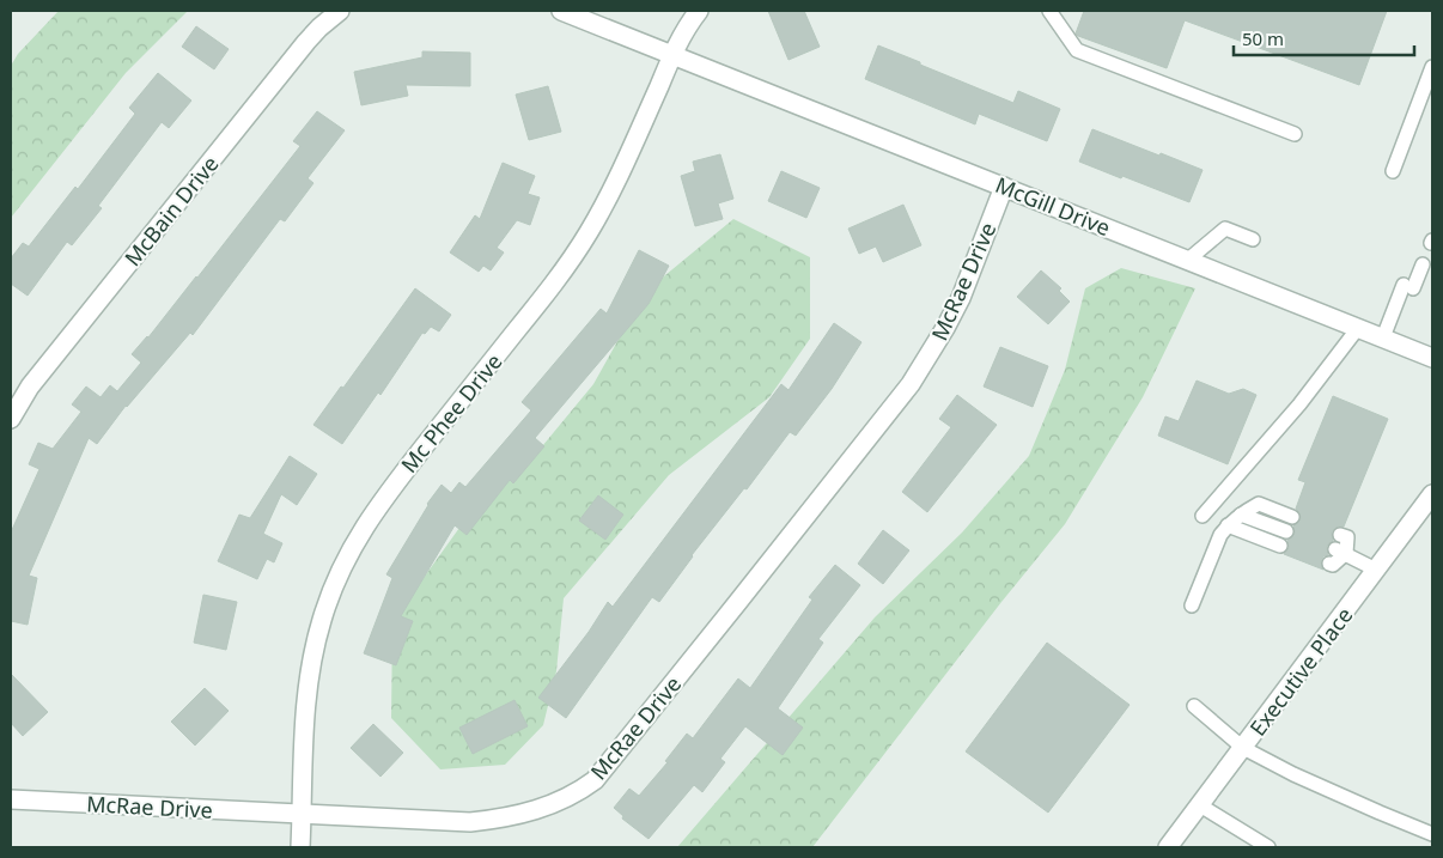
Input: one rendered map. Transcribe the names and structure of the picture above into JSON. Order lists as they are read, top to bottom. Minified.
{"streets":{"street":["McGill Drive","McBain Drive","McRae Drive","Mc Phee Drive","Executive Place"]},"crossings":[["McGill Drive","McRae Drive"],["McGill Drive","Mc Phee Drive"],["McRae Drive","Mc Phee Drive"]],"scale_bar":"50 m"}
